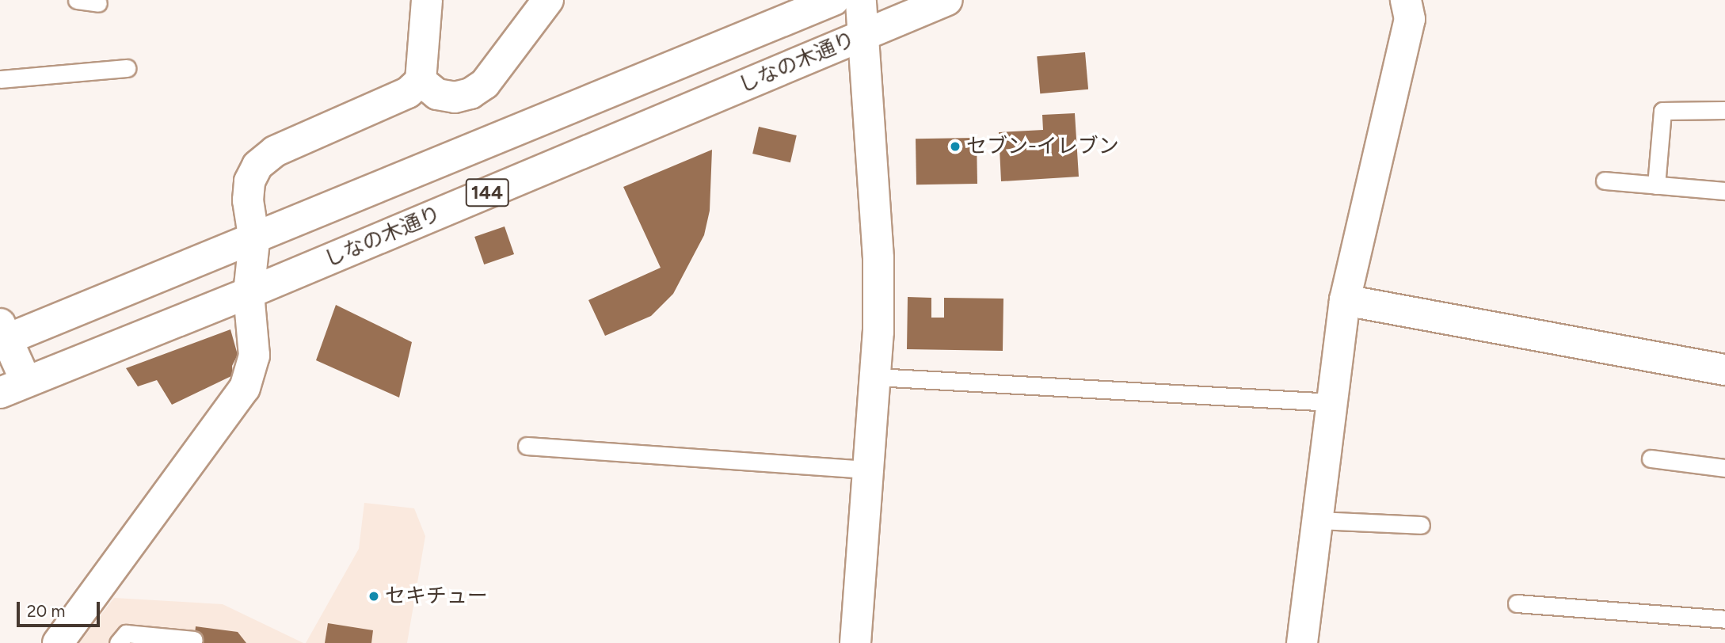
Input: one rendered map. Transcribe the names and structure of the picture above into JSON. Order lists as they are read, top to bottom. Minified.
{"streets":{"main road":["しなの木通り","144"]},"places":["セブン-イレブン","セキチュー"],"scale_bar":"20 m"}
